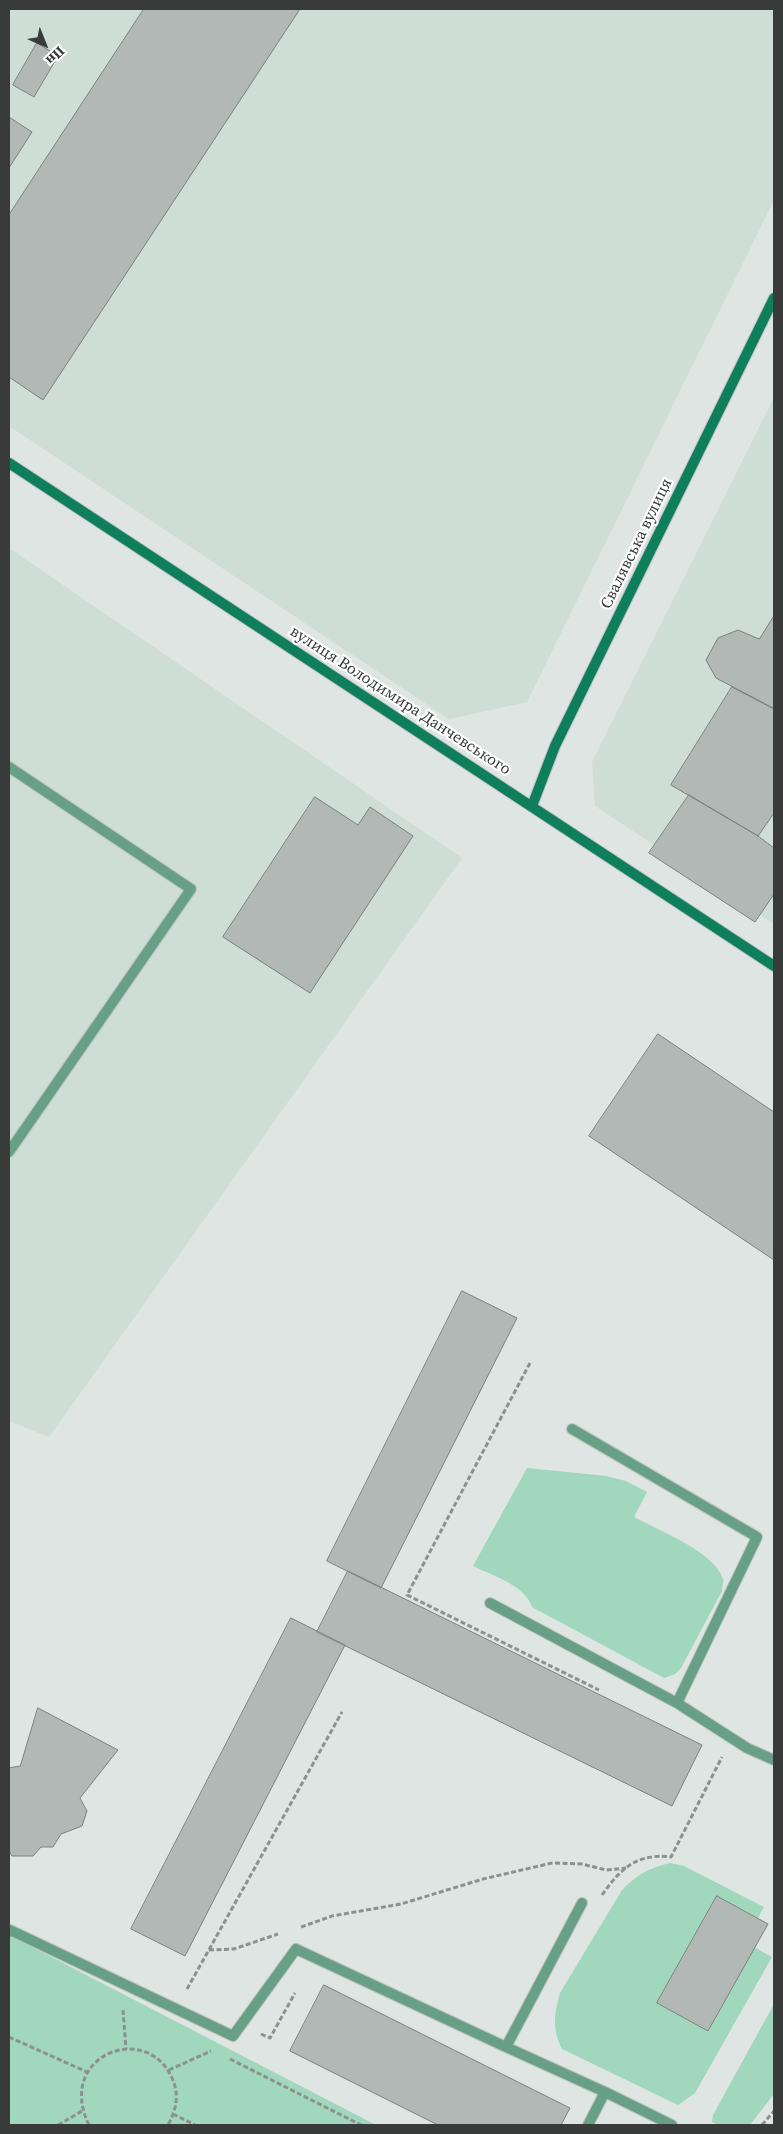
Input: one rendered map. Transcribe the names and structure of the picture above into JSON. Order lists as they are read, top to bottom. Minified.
{"streets":{"street":["Свалявська вулиця","вулиця Володимира Данчевського"]},"crossings":[["Свалявська вулиця","вулиця Володимира Данчевського"]],"north":"bottom right"}
